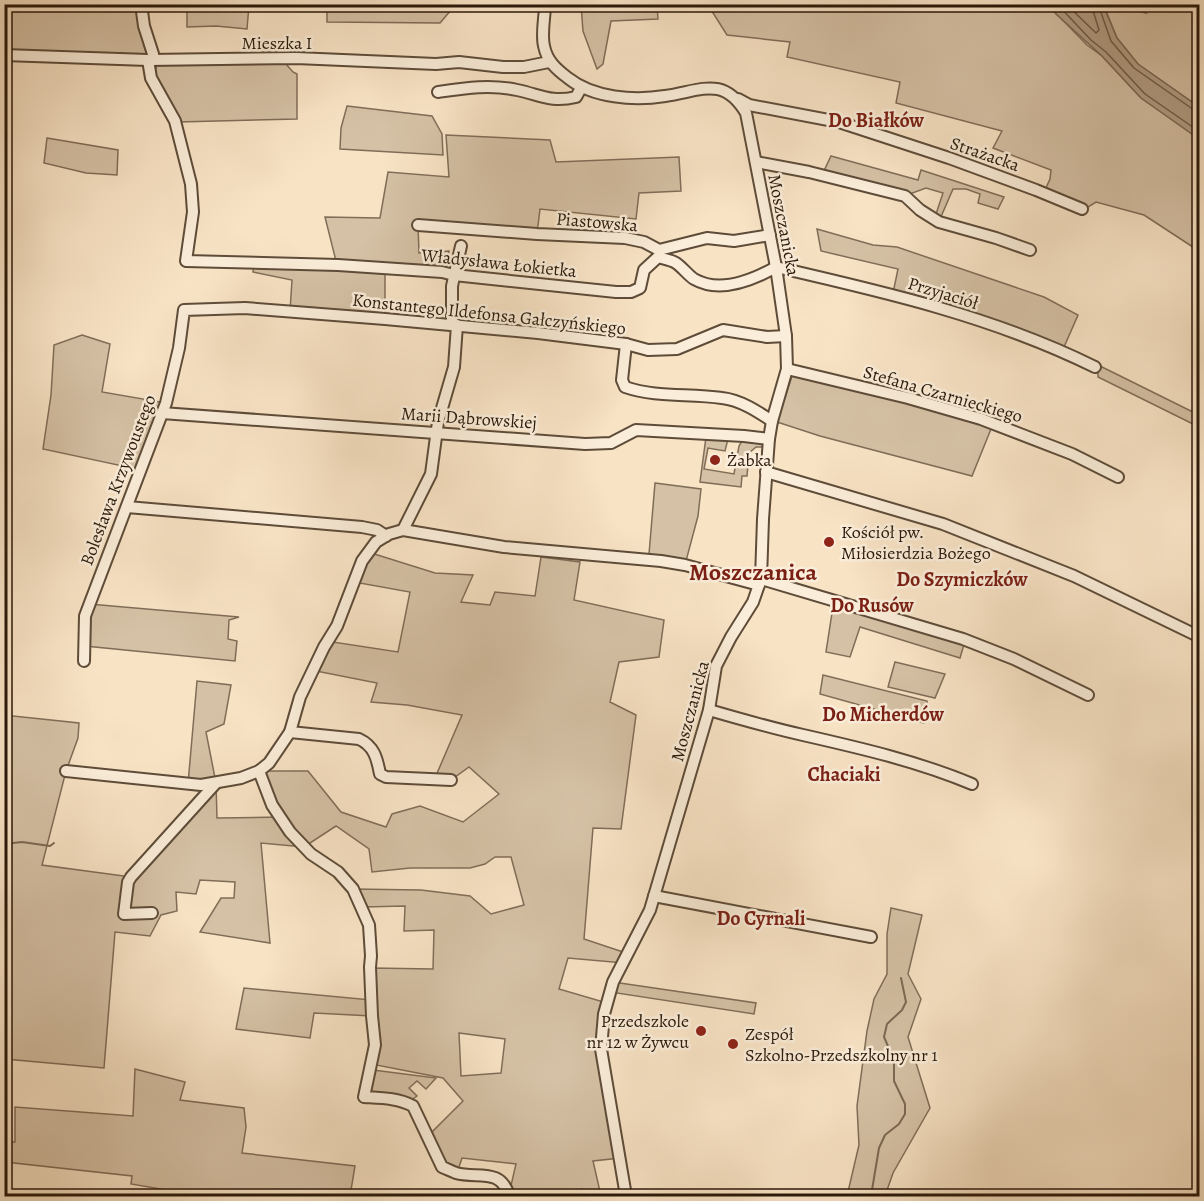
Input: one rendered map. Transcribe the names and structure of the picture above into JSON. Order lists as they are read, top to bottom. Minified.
{"streets":{"street":["Mieszka I","Strażacka","Piastowska","Moszczanicka","Władysława Łokietka","Przyjaciół","Konstantego Ildefonsa Gałczyńskiego","Stefana Czarnieckiego","Marii Dąbrowskiej","Bolesława Krzywoustego"]},"crossings":[["Mieszka I","Władysława Łokietka"],["Strażacka","Moszczanicka"],["Piastowska","Moszczanicka"],["Piastowska","Władysława Łokietka"],["Moszczanicka","Przyjaciół"],["Moszczanicka","Konstantego Ildefonsa Gałczyńskiego"],["Moszczanicka","Stefana Czarnieckiego"],["Moszczanicka","Marii Dąbrowskiej"],["Konstantego Ildefonsa Gałczyńskiego","Bolesława Krzywoustego"],["Marii Dąbrowskiej","Bolesława Krzywoustego"]],"districts":["Do Białków","Moszczanica","Do Szymiczków","Do Rusów","Do Micherdów","Chaciaki","Do Cyrnali"],"places":["Żabka","Kościół pw. Miłosierdzia Bożego","Przedszkole nr 12 w Żywcu","Zespół Szkolno-Przedszkolny nr 1"]}
